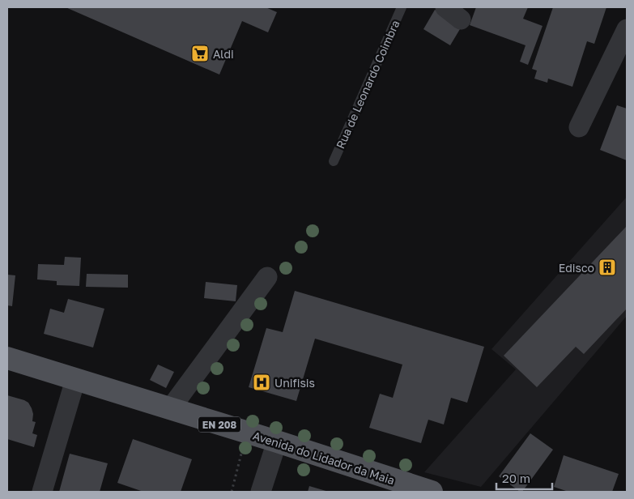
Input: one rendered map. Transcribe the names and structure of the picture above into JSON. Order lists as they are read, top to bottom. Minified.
{"streets":{"main road":["EN 208","Avenida do Lidador da Maia"],"lane":["Rua de Leonardo Coimbra"]},"places":{"supermarket":["Aldi"],"building":["Edisco"],"hospital":["Unifisis"]},"scale_bar":"20 m"}
